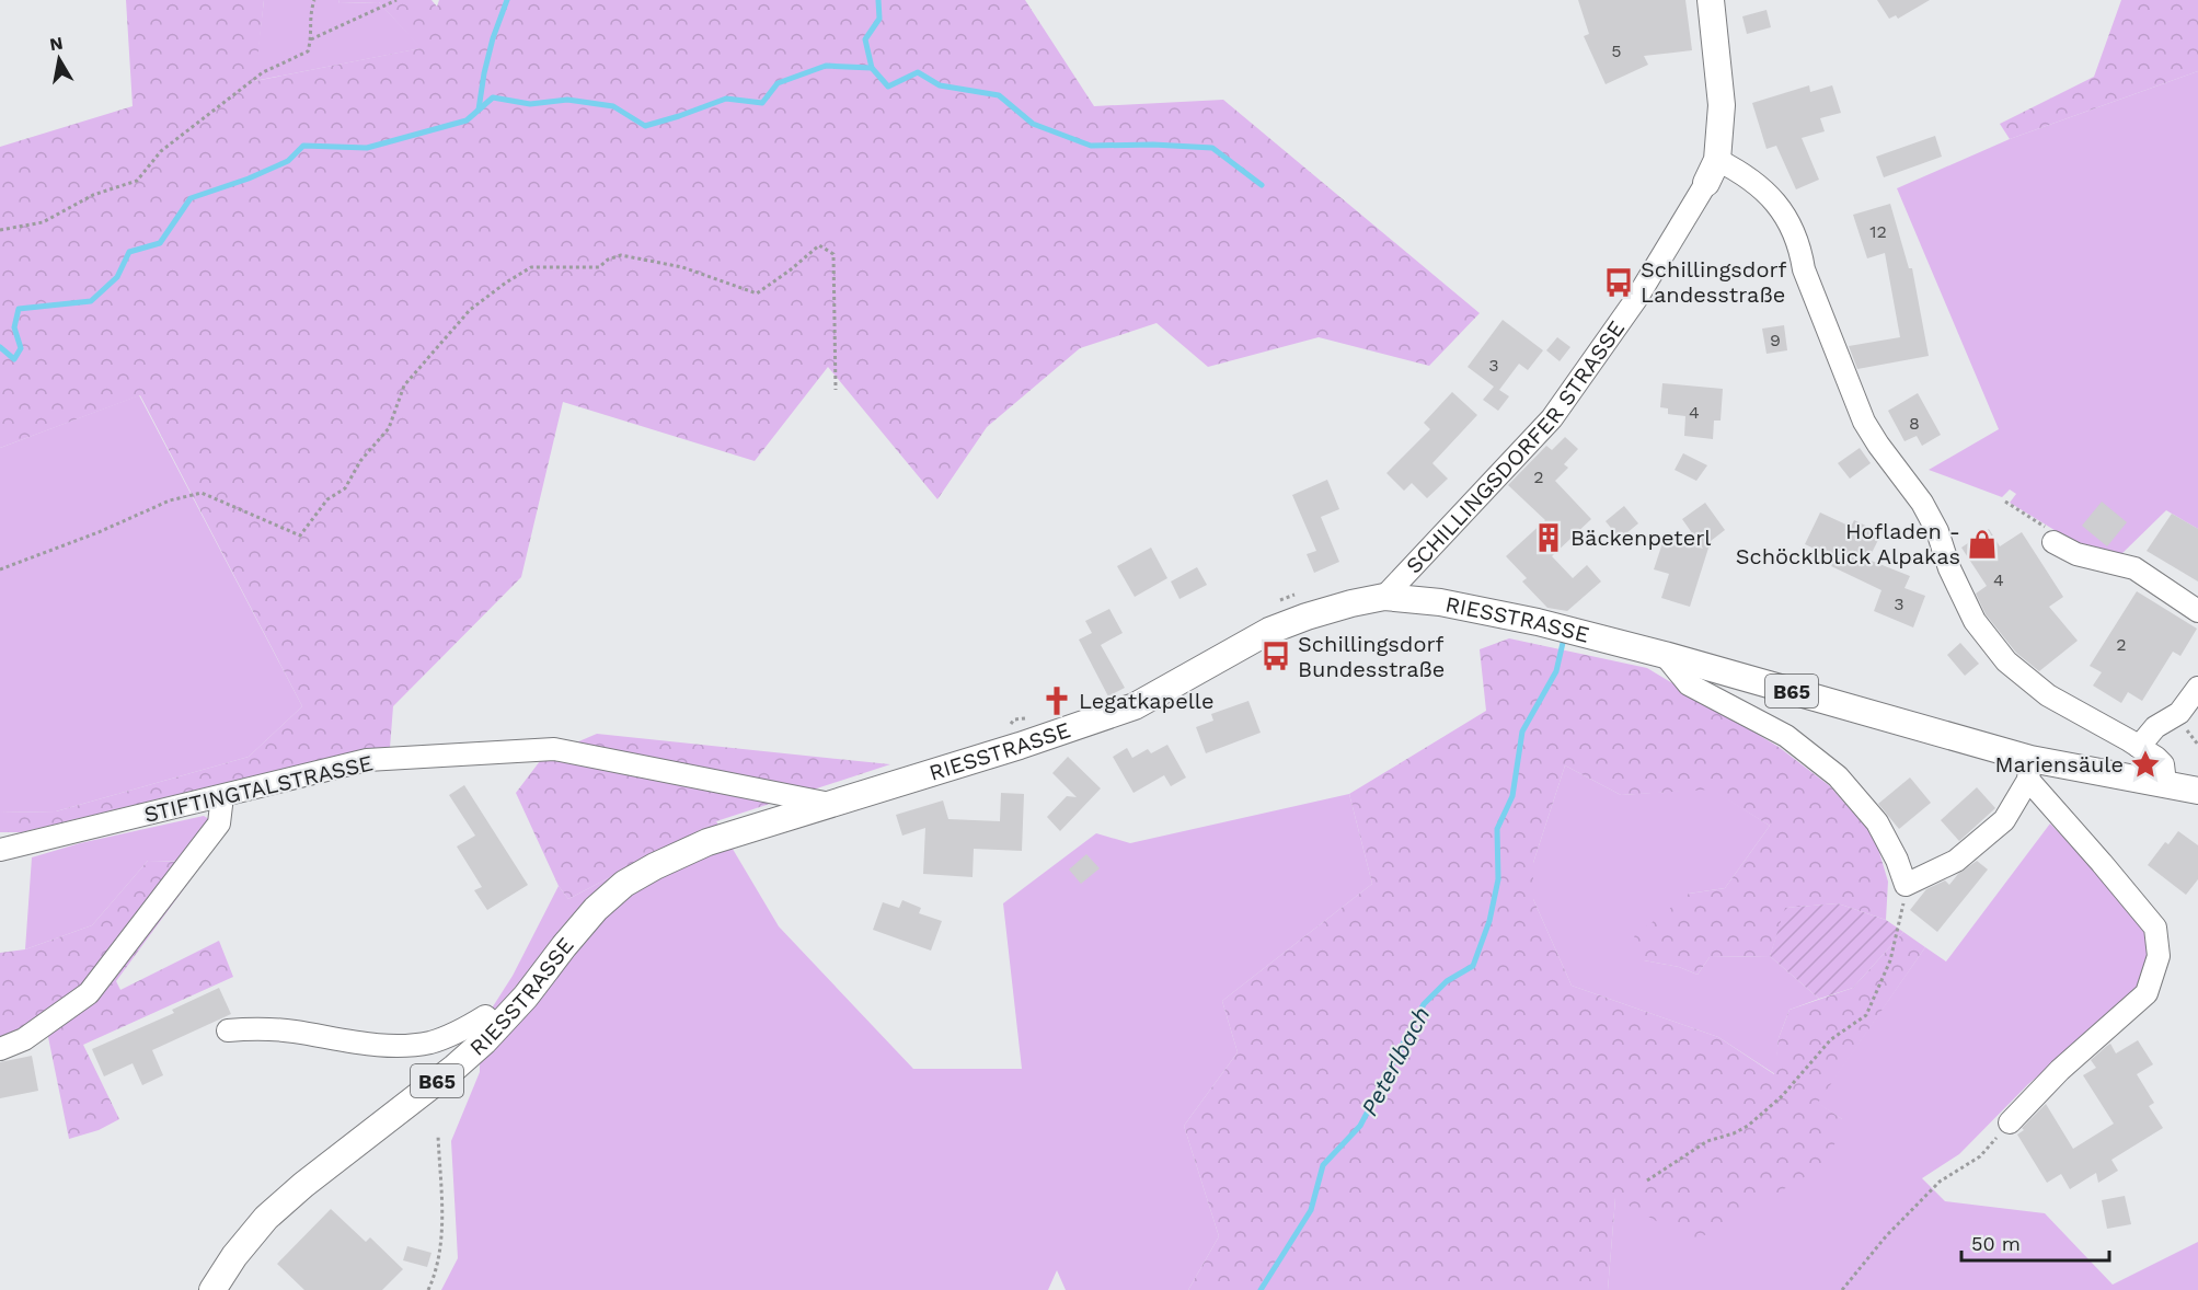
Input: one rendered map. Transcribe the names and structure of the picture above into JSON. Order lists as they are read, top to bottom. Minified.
{"streets":{"main road":["SCHILLINGSDORFER STRASSE","RIESSTRASSE","B65"],"street":["STIFTINGTALSTRASSE"]},"crossings":[["SCHILLINGSDORFER STRASSE","RIESSTRASSE"],["RIESSTRASSE","STIFTINGTALSTRASSE"]],"water":["Peterlbach"],"places":{"bus stop":["Schillingsdorf Landesstraße","Schillingsdorf Bundesstraße"],"building":["Bäckenpeterl"],"shop":["Hofladen - Schöcklblick Alpakas"],"church":["Legatkapelle"],"place":["Mariensäule"]},"house_numbers":["5","12","9","3","4","8","2","4","3","2"],"scale_bar":"50 m","north":"top"}
